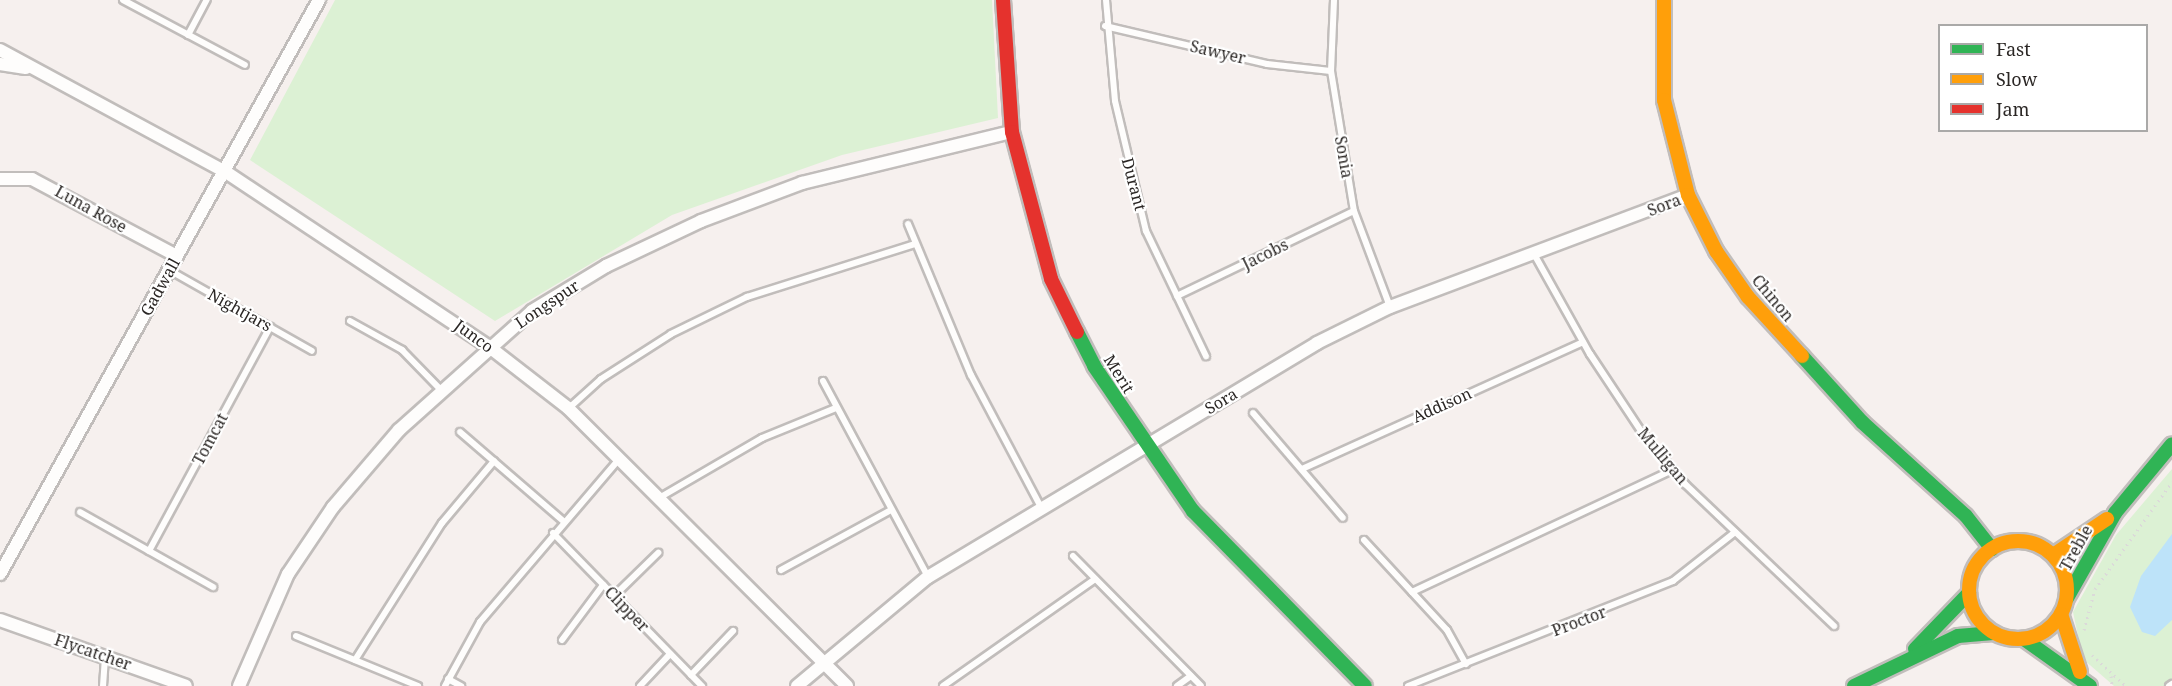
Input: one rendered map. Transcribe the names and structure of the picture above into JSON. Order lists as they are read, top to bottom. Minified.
{"streets":{"street":["Sora","Luna Rose","Gadwall","Chinon","Longspur","Junco","Merit","Treble","Flycatcher"],"lane":["Sawyer","Sonia","Durant","Jacobs","Nightjars","Addison","Tomcat","Mulligan","Clipper","Proctor"]},"crossings":[["Sawyer","Sonia"],["Sawyer","Durant"],["Sonia","Sora"],["Sonia","Jacobs"],["Durant","Jacobs"],["Sora","Chinon"],["Sora","Junco"],["Sora","Merit"],["Sora","Mulligan"],["Luna Rose","Gadwall"],["Gadwall","Nightjars"],["Gadwall","Junco"],["Chinon","Treble"],["Longspur","Junco"],["Longspur","Merit"],["Nightjars","Tomcat"],["Addison","Mulligan"],["Mulligan","Proctor"]],"legend":["Fast","Slow","Jam"]}
